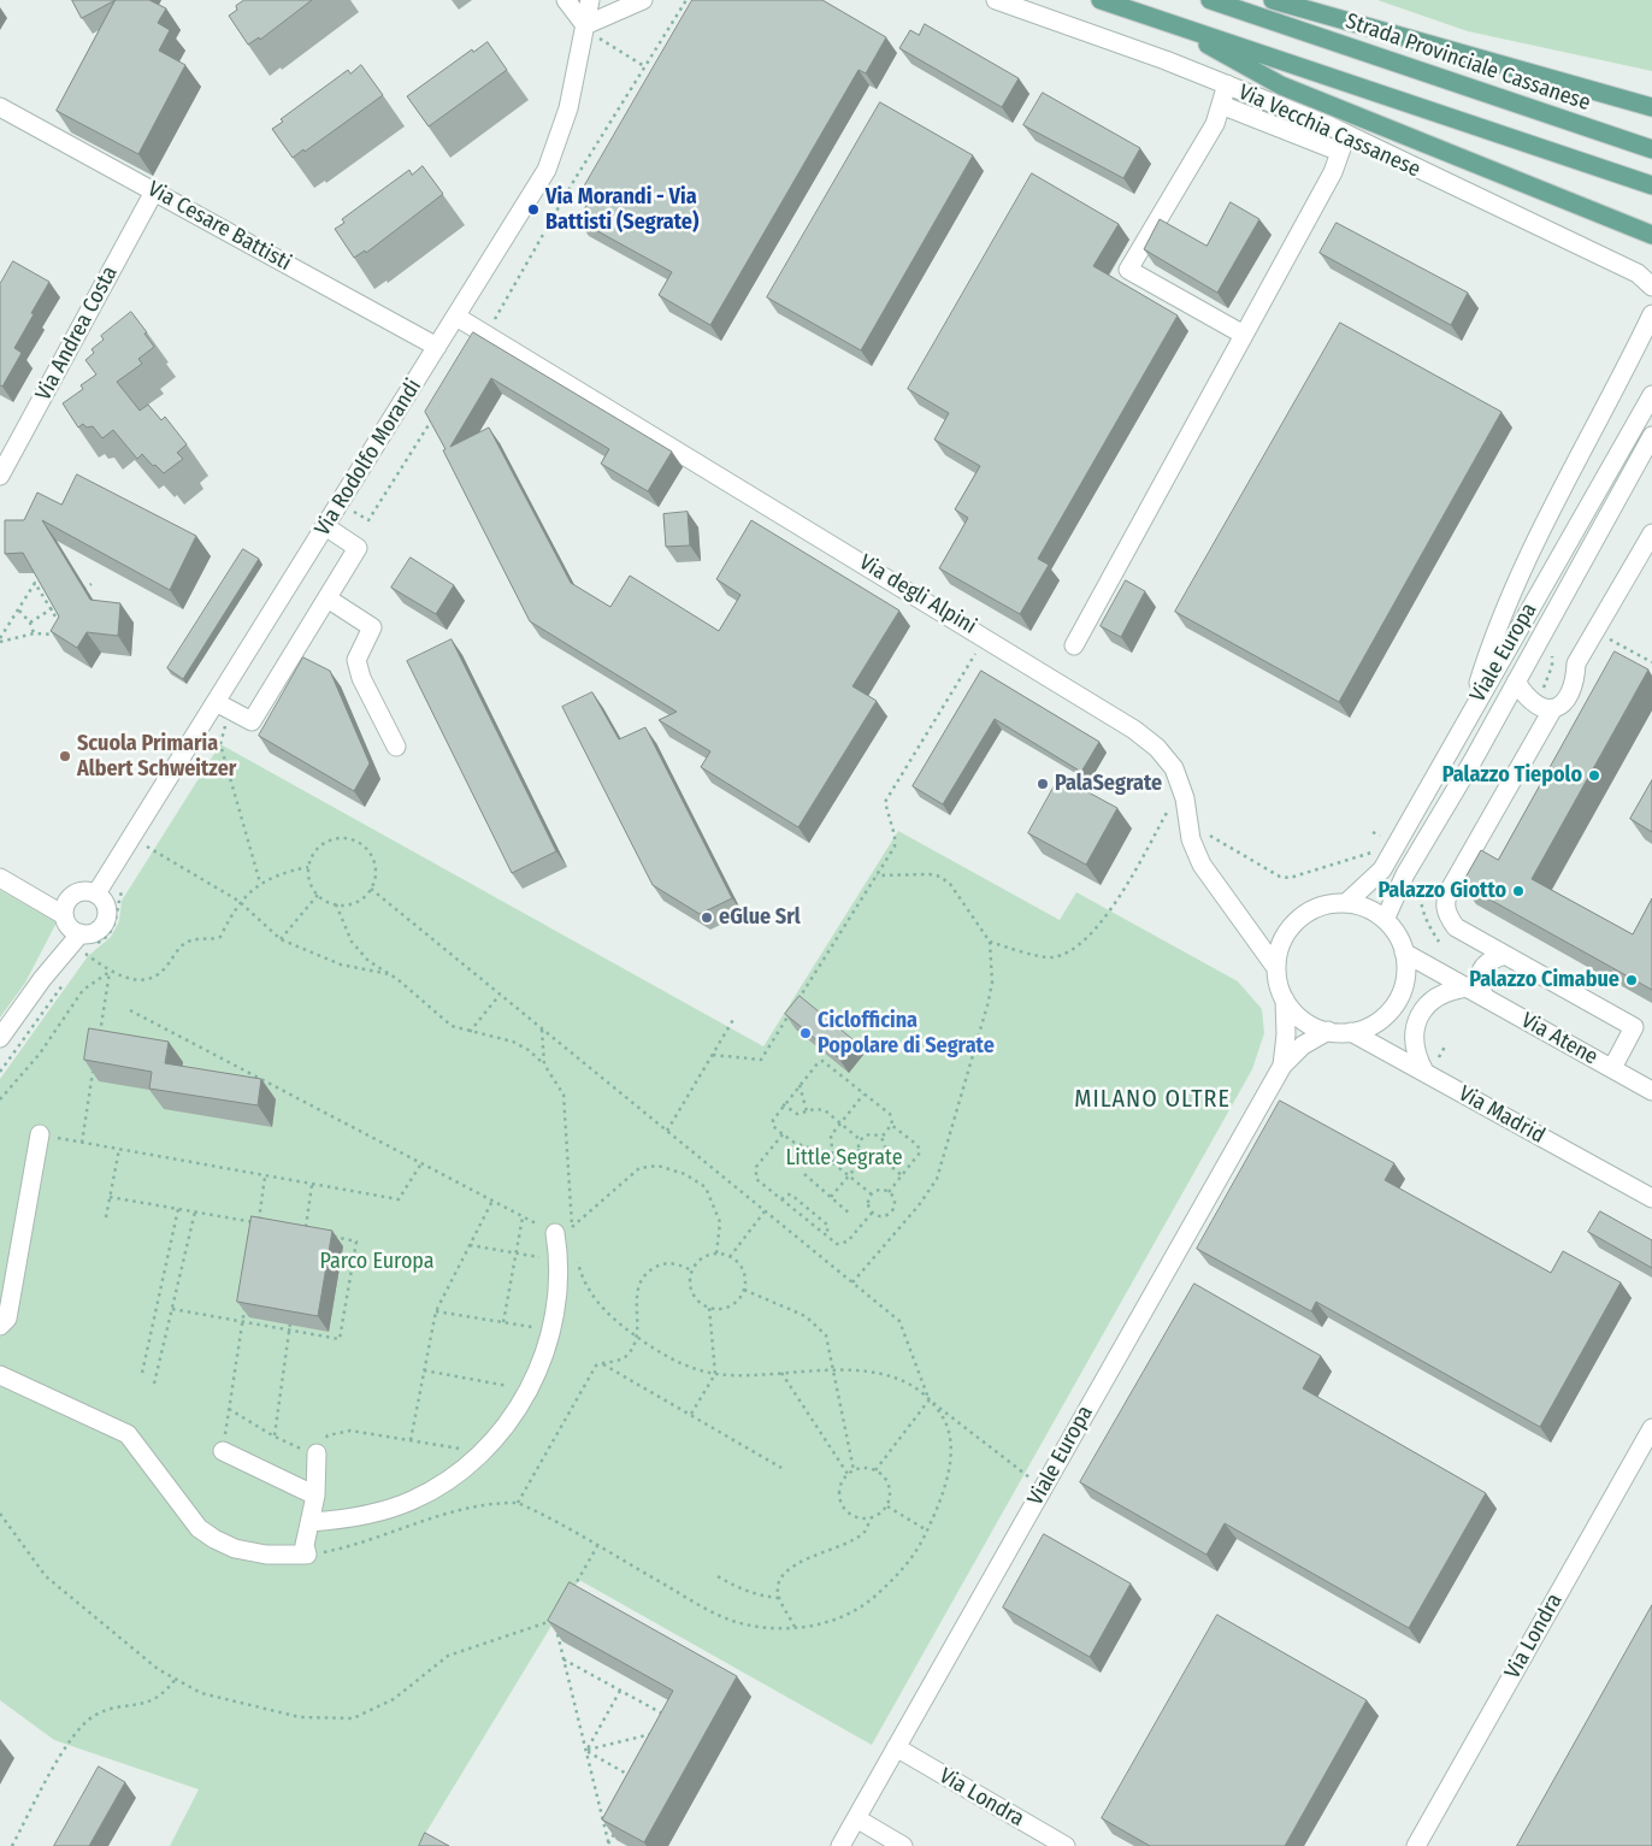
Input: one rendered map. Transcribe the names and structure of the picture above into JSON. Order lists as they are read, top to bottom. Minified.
{"streets":{"main road":["Strada Provinciale Cassanese"],"street":["Via Vecchia Cassanese","Via Cesare Battisti","Via Andrea Costa","Via Rodolfo Morandi","Via degli Alpini","Viale Europa","Via Atene","Via Madrid","Via Londra"]},"crossings":[["Via Cesare Battisti","Via Andrea Costa"],["Via Cesare Battisti","Via Rodolfo Morandi"],["Via Rodolfo Morandi","Via degli Alpini"],["Via degli Alpini","Viale Europa"],["Via degli Alpini","Via Atene"],["Via degli Alpini","Via Madrid"],["Viale Europa","Via Atene"],["Viale Europa","Via Madrid"],["Viale Europa","Via Londra"],["Via Atene","Via Madrid"]],"districts":["MILANO OLTRE"],"parks":["Little Segrate","Parco Europa"],"places":["Via Morandi - Via Battisti (Segrate)","Scuola Primaria Albert Schweitzer","Palazzo Tiepolo","PalaSegrate","Palazzo Giotto","eGlue Srl","Palazzo Cimabue","Ciclofficina Popolare di Segrate"]}
